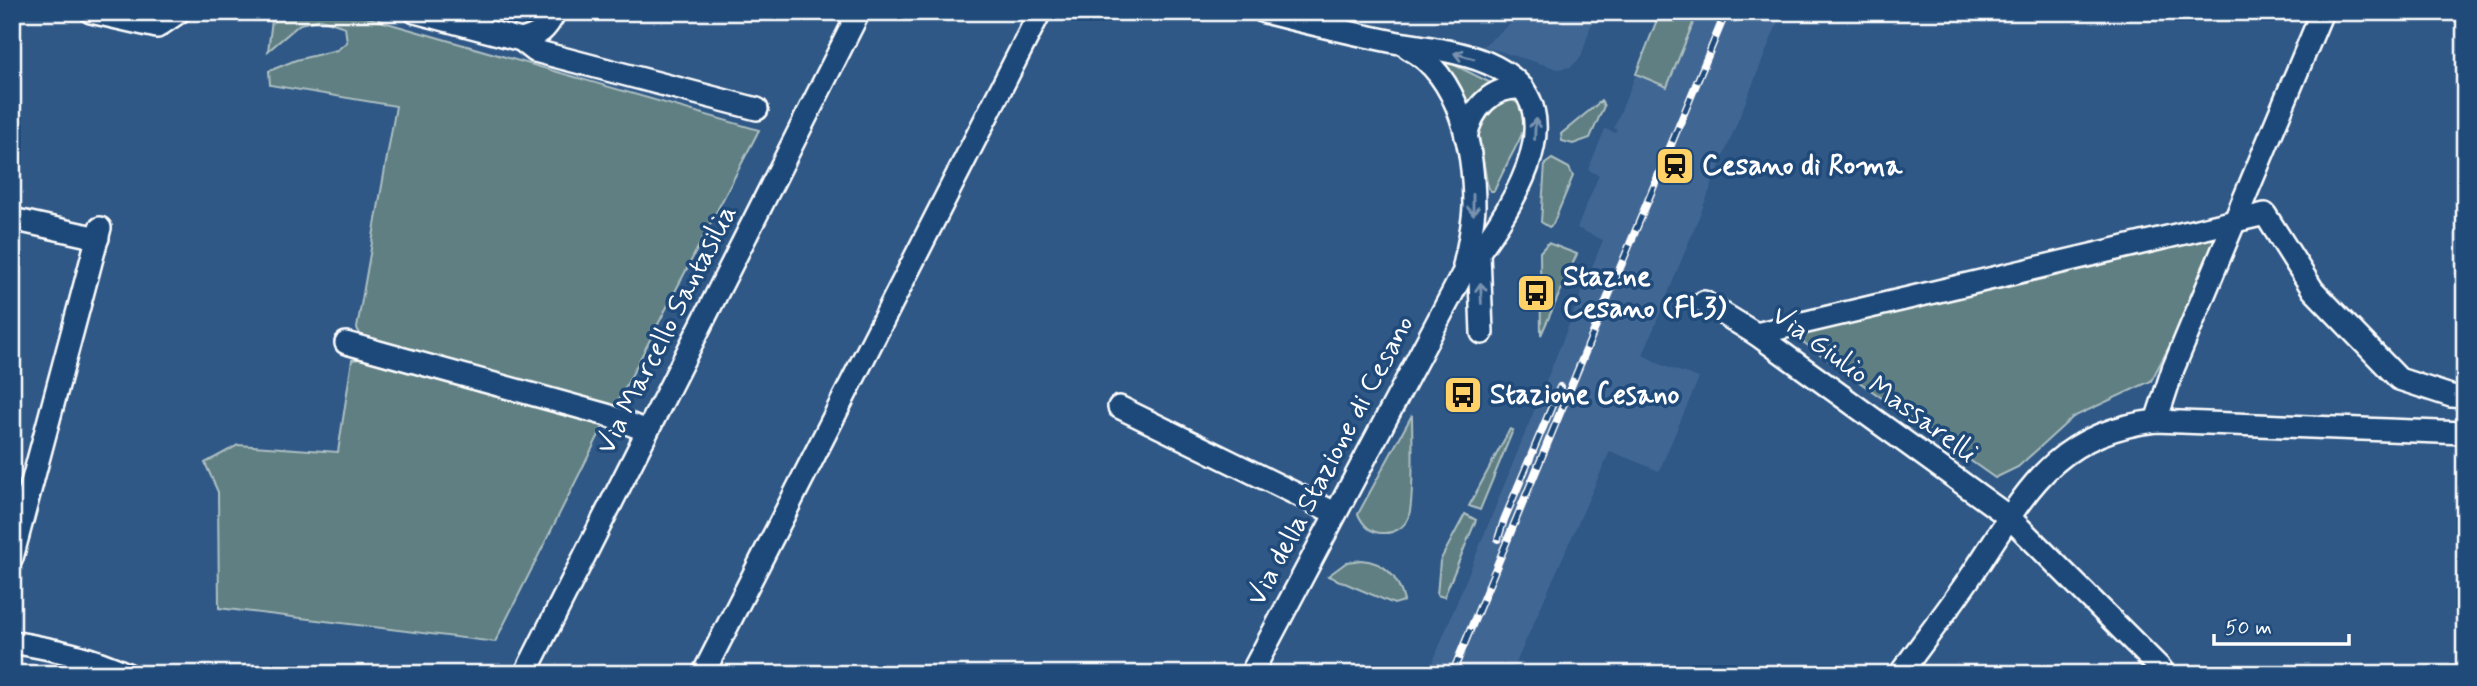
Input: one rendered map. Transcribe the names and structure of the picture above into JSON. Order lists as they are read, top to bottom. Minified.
{"streets":{"street":["Via Marcello Santasilia","Via Giulio Massarelli","Via della Stazione di Cesano"]},"places":{"station":["Cesano di Roma"],"bus stop":["Staz.ne Cesano (FL3)","Stazione Cesano"]},"scale_bar":"50 m"}
